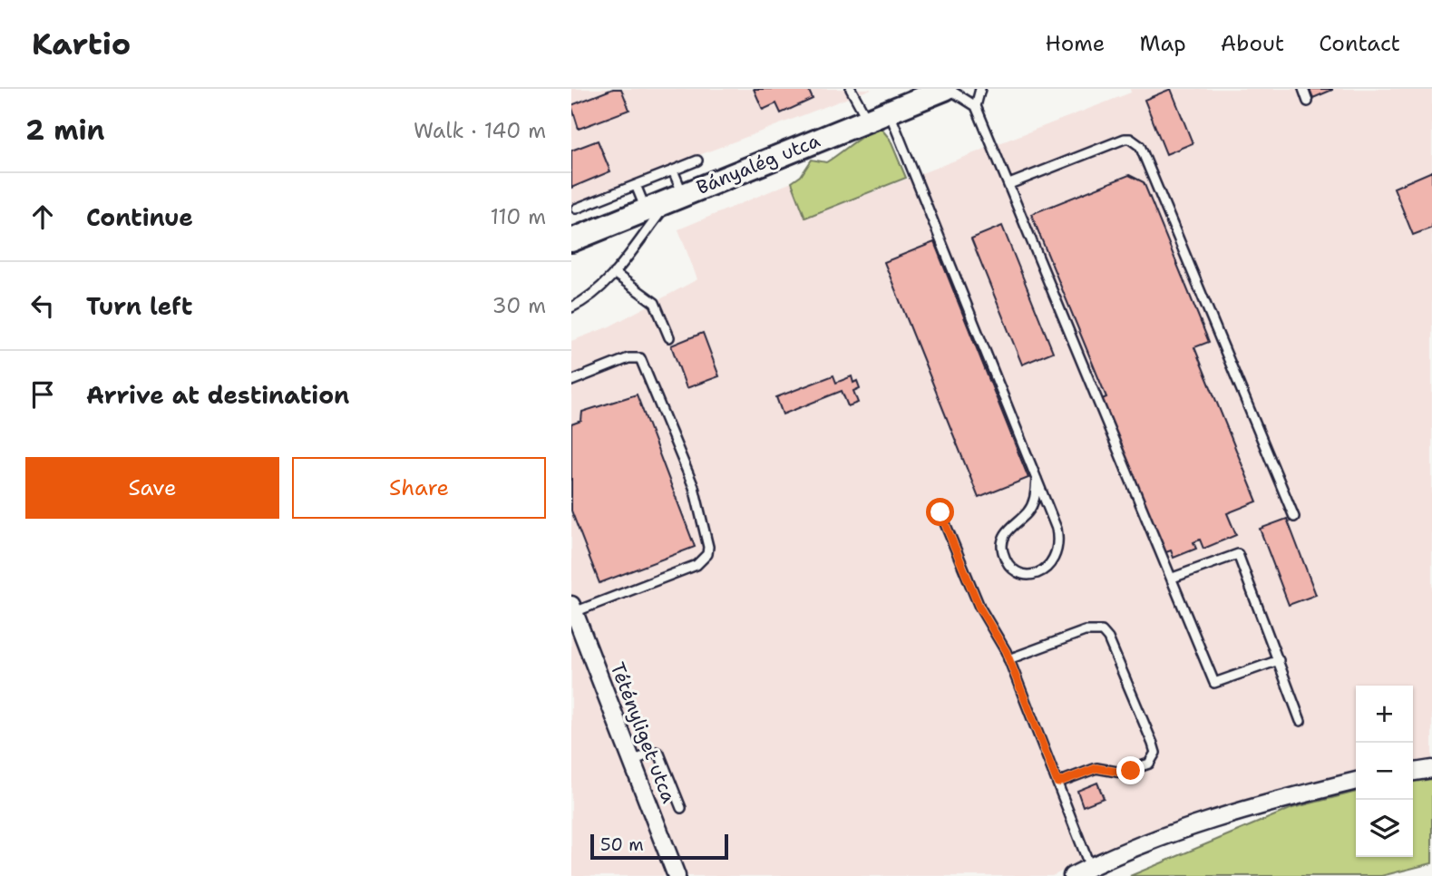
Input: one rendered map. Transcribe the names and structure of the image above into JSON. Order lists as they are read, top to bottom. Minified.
{"streets":{"street":["Bányalég utca","Tétényliget utca"]},"scale_bar":"50 m","page":{"header":"Kartio","nav":["Home","Map","About","Contact"],"heading":["2 min","Walk · 140 m"],"list":[["Continue","110 m"],["Turn left","30 m"],"Arrive at destination"],"buttons":["Save","Share"],"map_buttons":["+","−"],"scale":"50 m"}}
